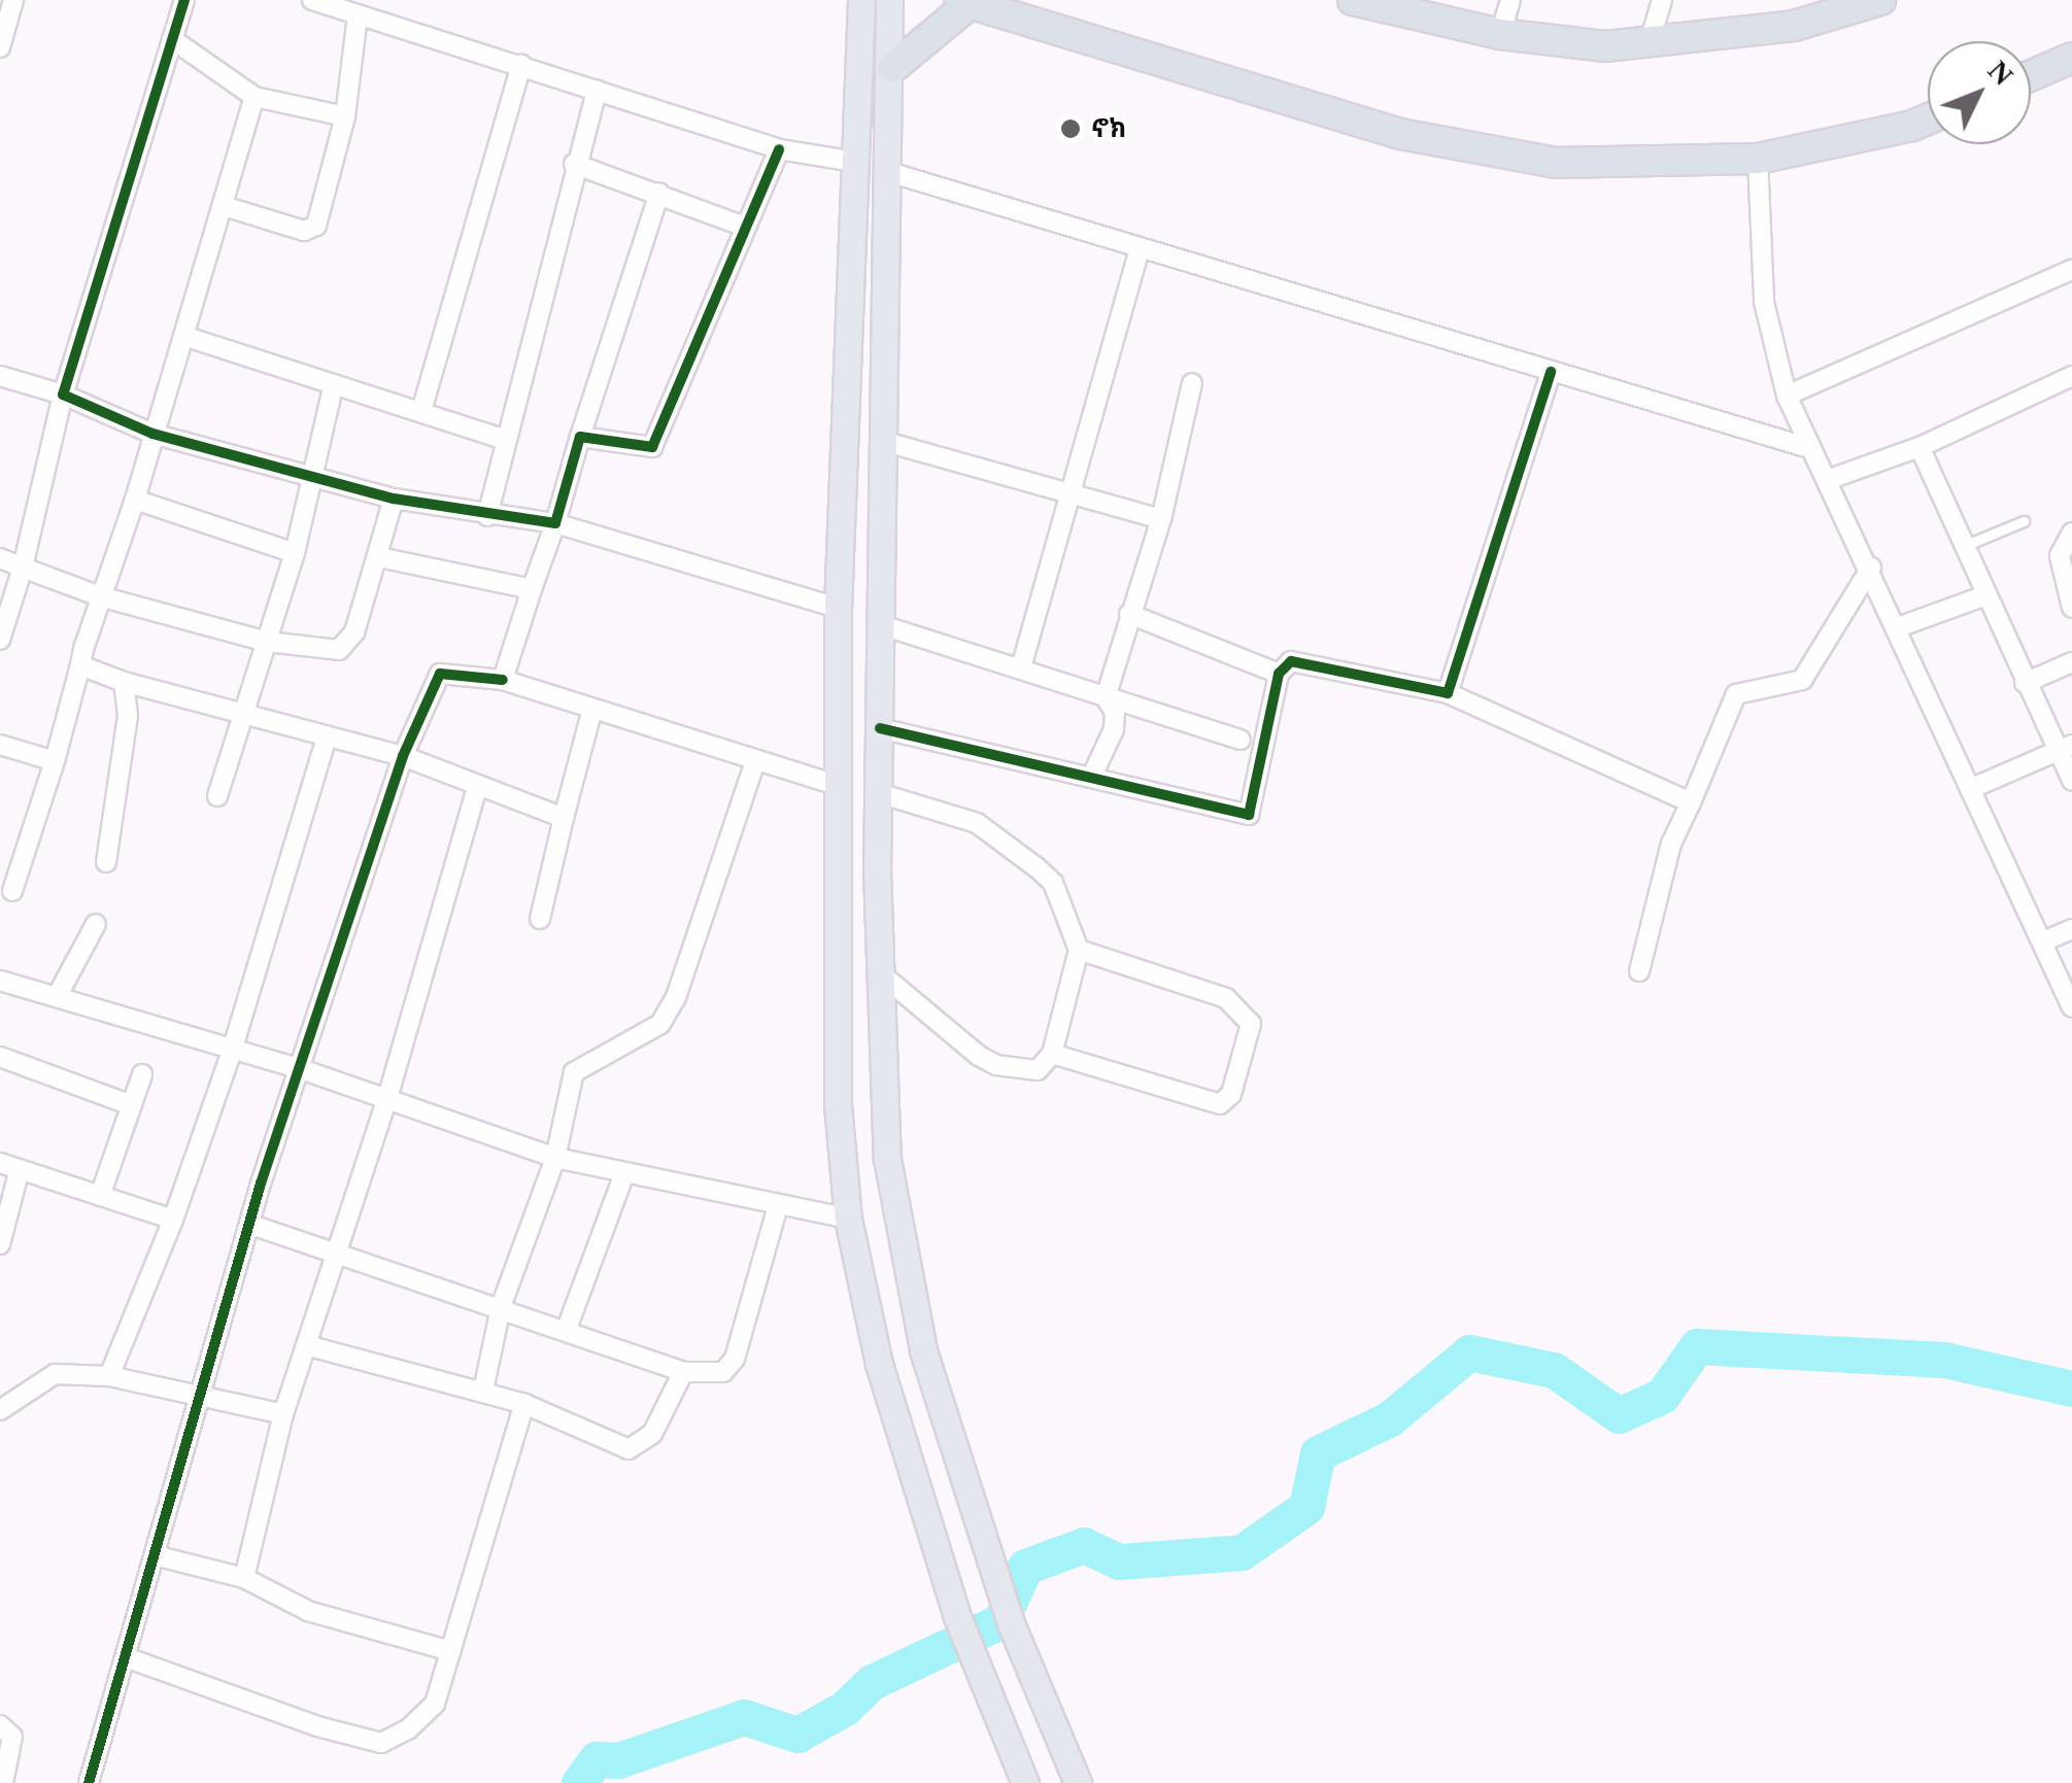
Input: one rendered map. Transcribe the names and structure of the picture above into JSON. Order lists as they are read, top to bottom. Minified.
{"places":["ኖክ"],"north":"top right"}
